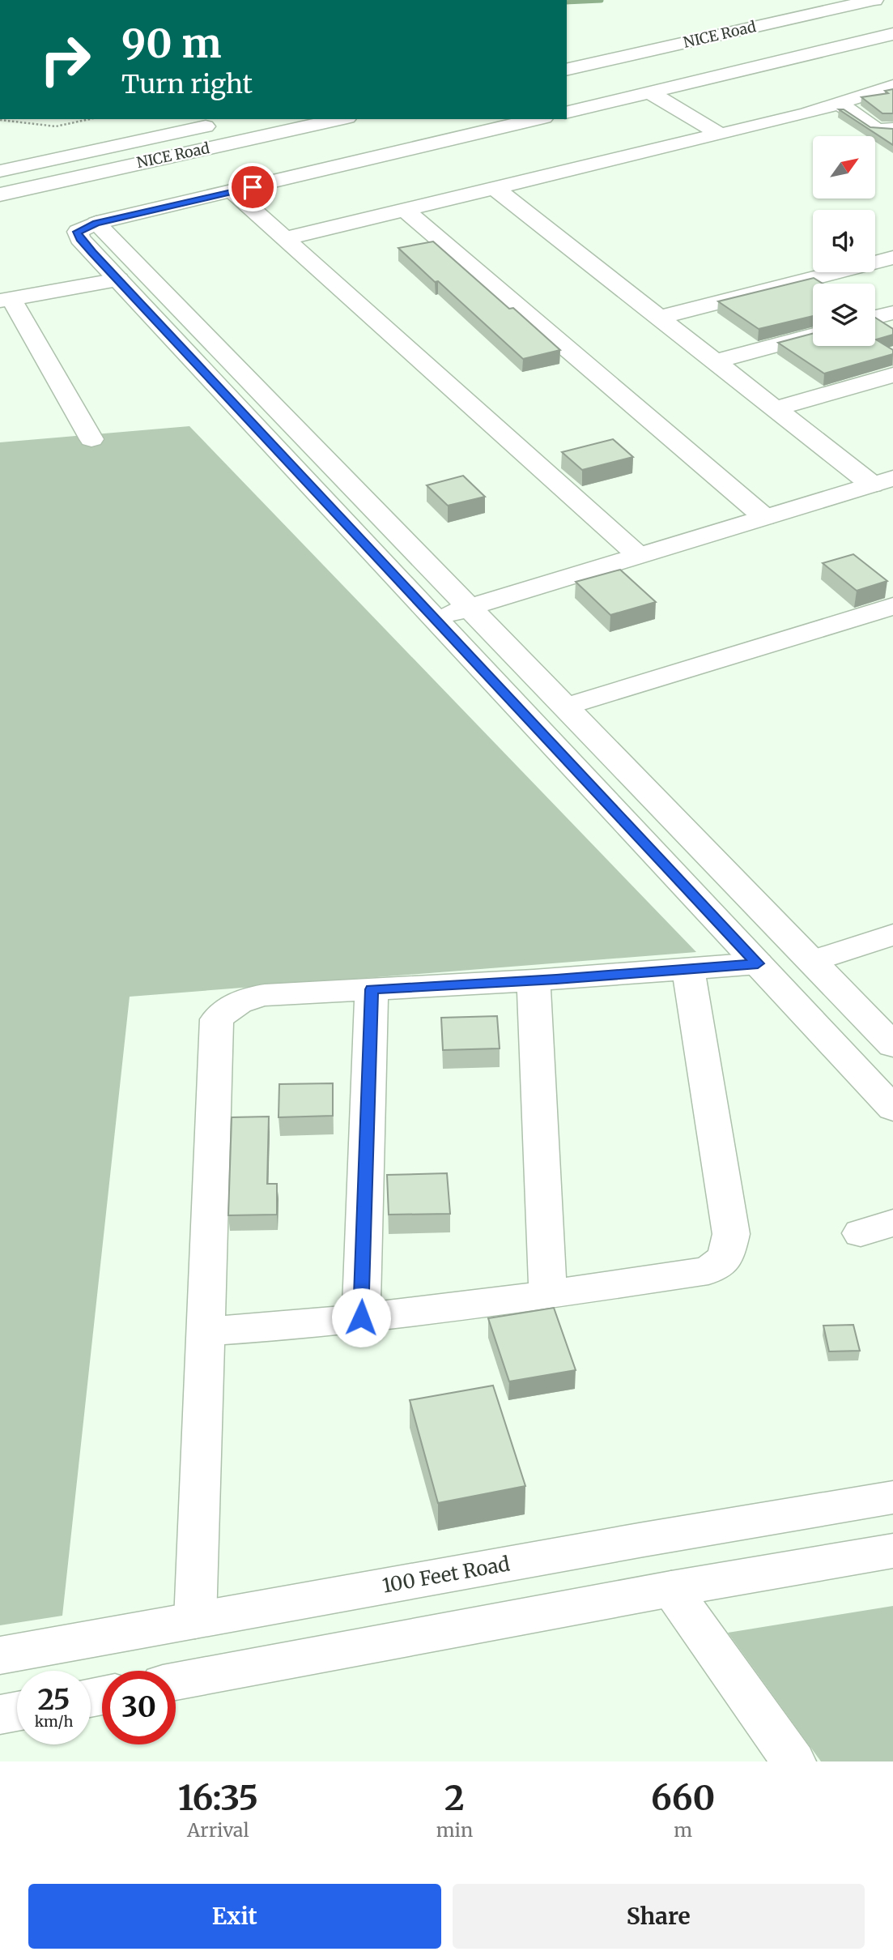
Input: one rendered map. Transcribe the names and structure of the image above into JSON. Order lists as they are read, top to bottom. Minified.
{"streets":{"main road":["NICE Road","100 Feet Road"]},"north":"top right","page":{"turn":["90 m","Turn right"],"speed":"25 km/h","limit":"30","eta":["16:35","Arrival","2","min","660","m"],"buttons":["Exit","Share"]}}
